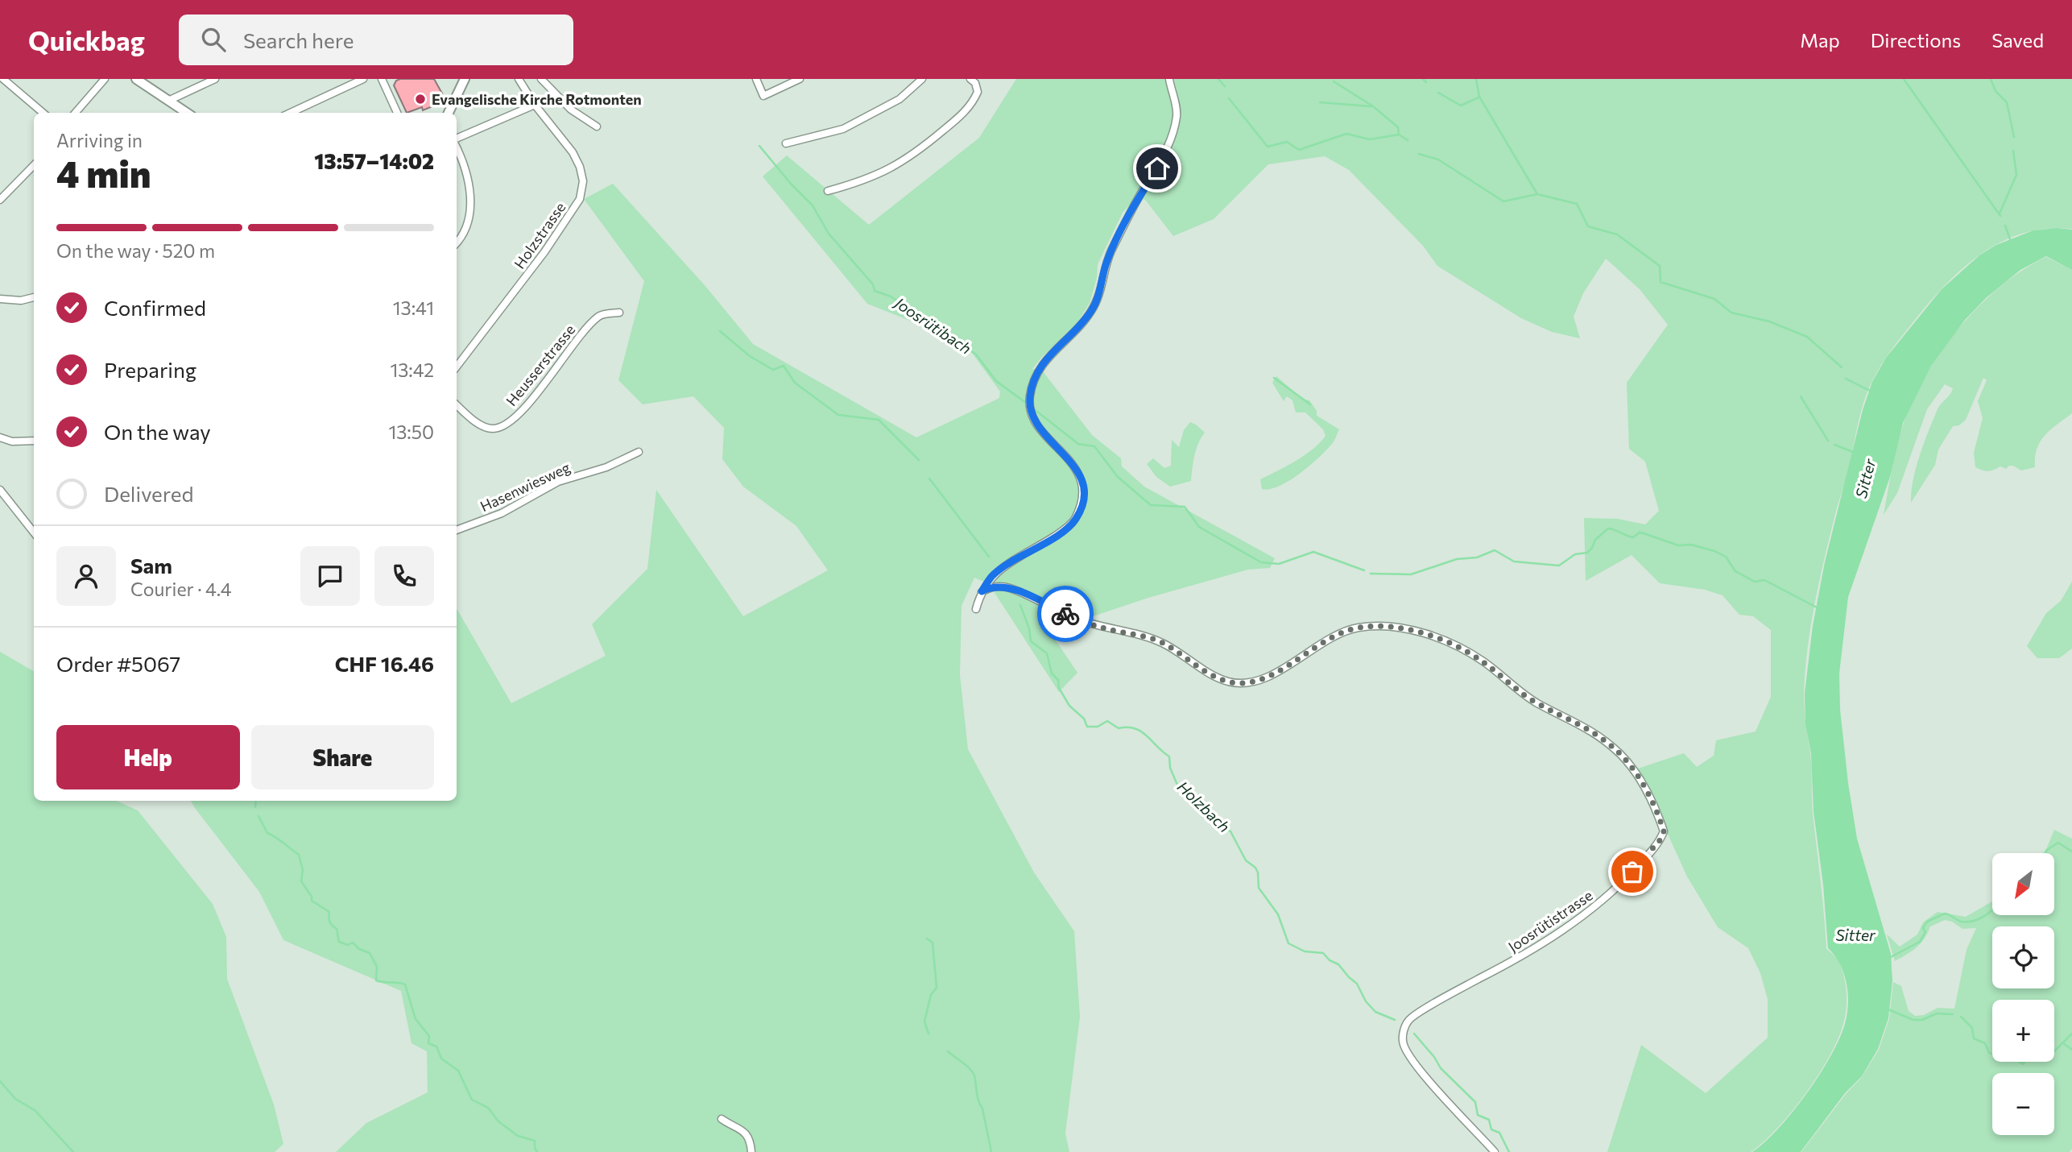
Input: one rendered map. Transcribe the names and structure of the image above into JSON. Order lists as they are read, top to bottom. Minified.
{"streets":{"street":["Holzstrasse","Heusserstrasse","Hasenwiesweg","Joosrütistrasse"]},"water":["Joosrütibach","Sitter","Holzbach"],"places":["Evangelische Kirche Rotmonten"],"north":"bottom left","page":{"header":"Quickbag","search":"Search here","nav":["Map","Directions","Saved"],"heading":["4 min","Arriving in","13:57–14:02"],"panel":["Sam","Courier · 4.4","Order #5067","CHF 16.46"],"bar":"On the way · 520 m","list":[["Confirmed","13:41"],["Preparing","13:42"],["On the way","13:50"],"Delivered"],"buttons":["Help","Share"],"map_buttons":["+","−"]}}
